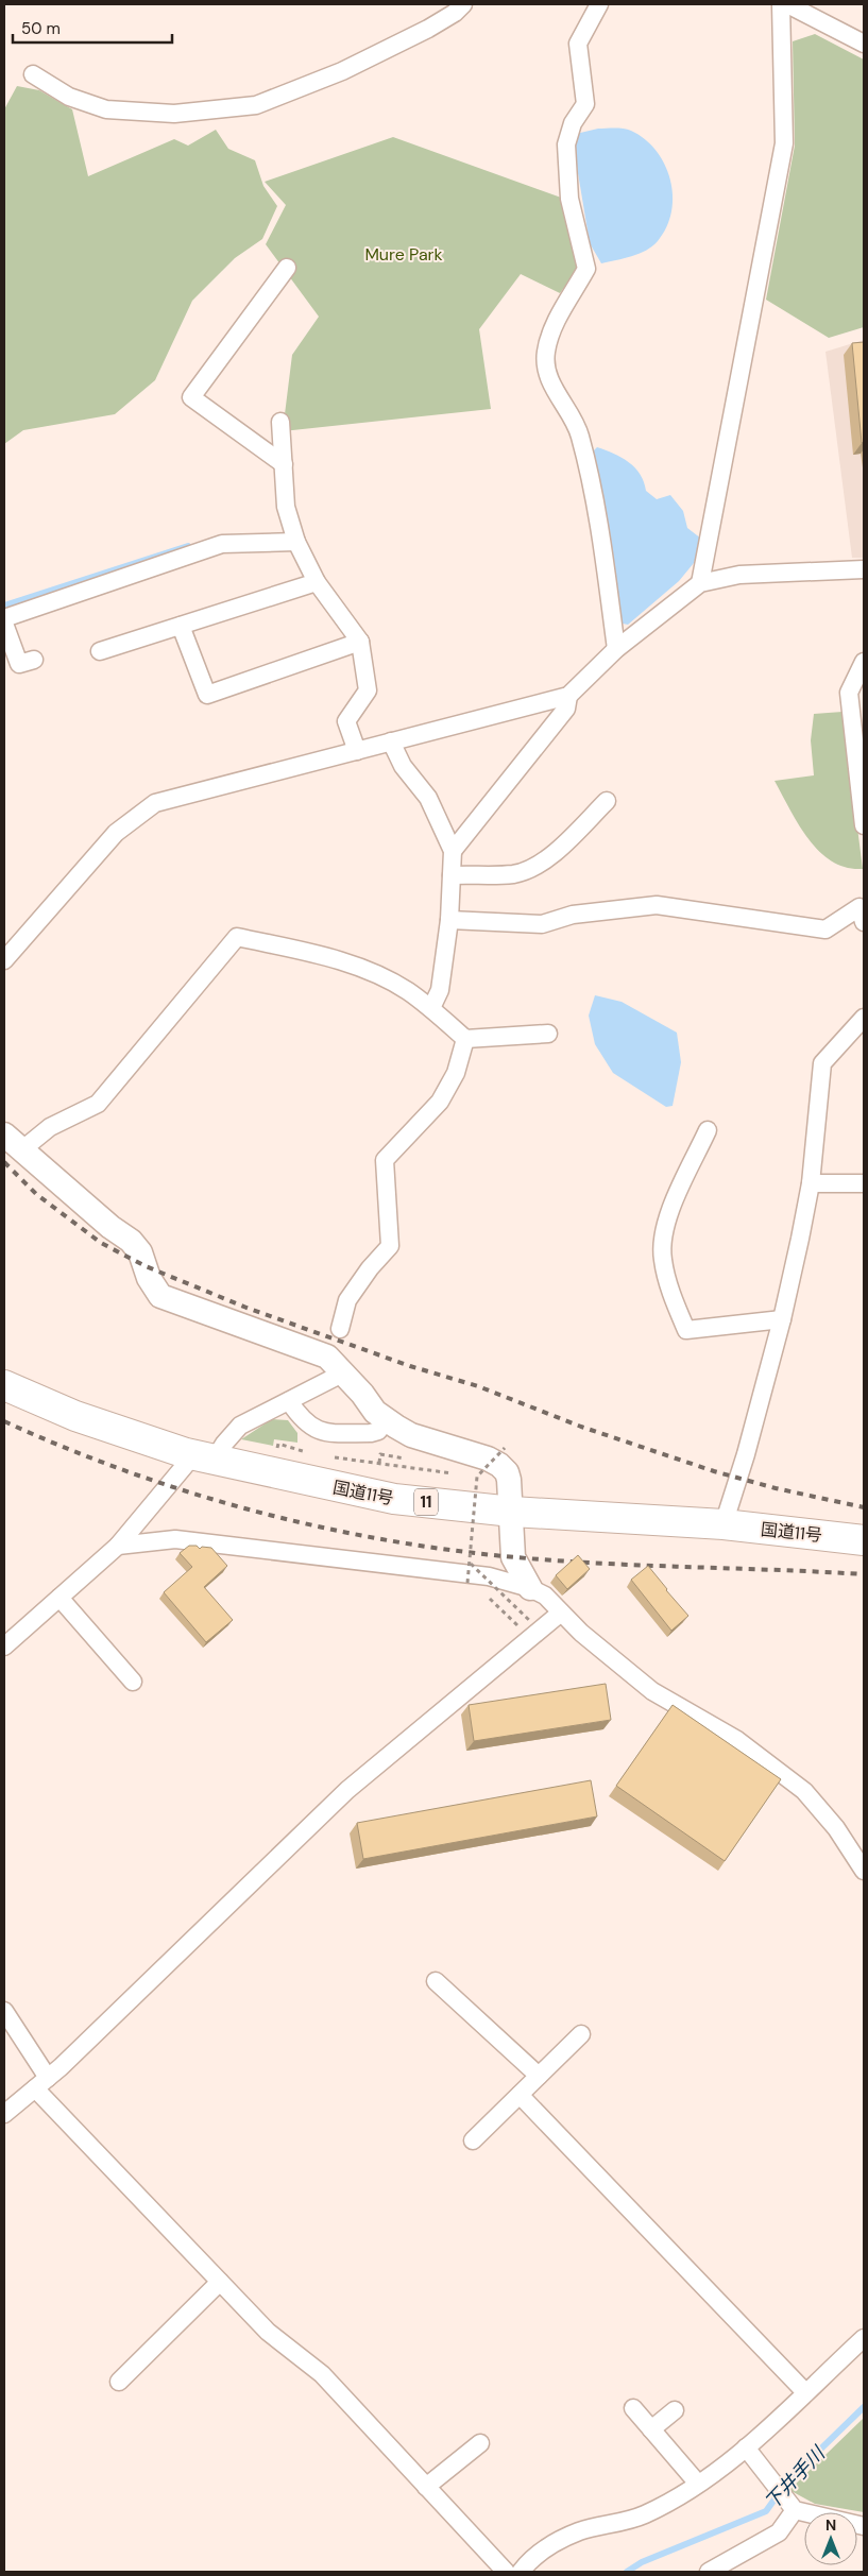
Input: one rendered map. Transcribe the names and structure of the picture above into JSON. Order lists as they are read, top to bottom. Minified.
{"streets":{"highway":["国道11号","11"]},"water":["下井手川"],"parks":["Mure Park"],"scale_bar":"50 m","north":"top"}
